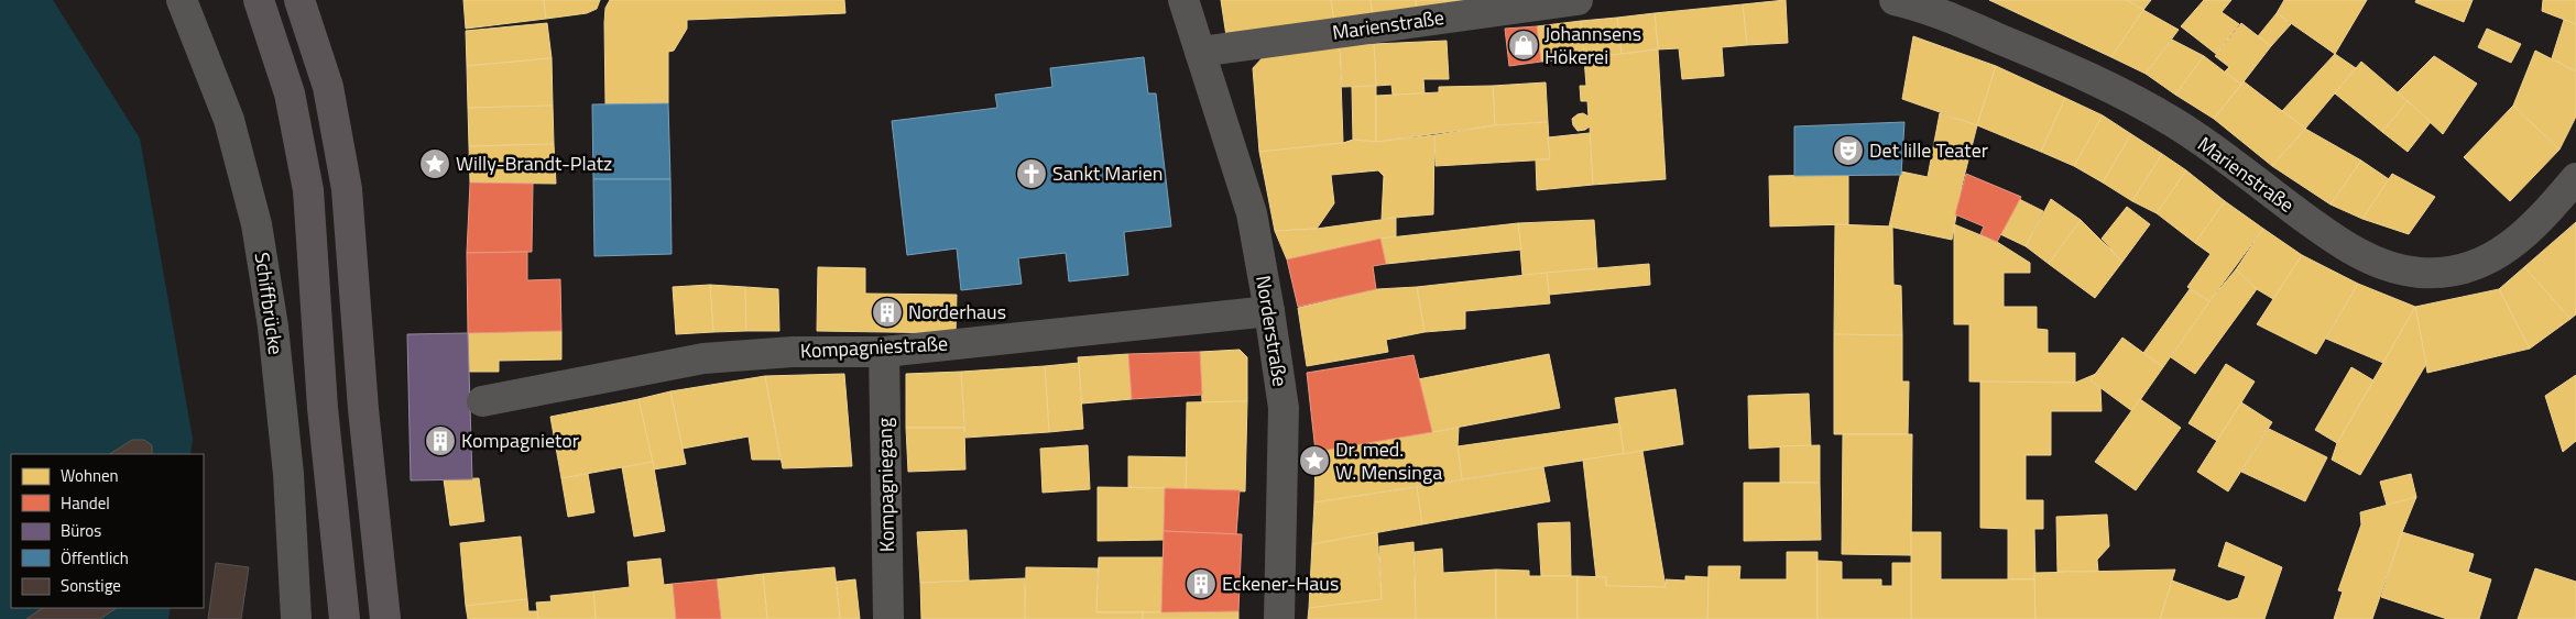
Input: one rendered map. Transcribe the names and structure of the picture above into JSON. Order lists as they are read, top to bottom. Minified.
{"streets":{"street":["Marienstraße","Schiffbrücke","Norderstraße","Kompagniestraße","Kompagniegang"]},"crossings":[["Marienstraße","Norderstraße"],["Norderstraße","Kompagniestraße"],["Kompagniestraße","Kompagniegang"]],"places":{"shop":["Johannsens Hökerei"],"theatre":["Det lille Teater"],"place":["Willy-Brandt-Platz","Dr. med. W. Mensinga"],"church":["Sankt Marien"],"building":["Norderhaus","Kompagnietor","Eckener-Haus"]},"legend":["Wohnen","Handel","Büros","Öffentlich","Sonstige"]}
